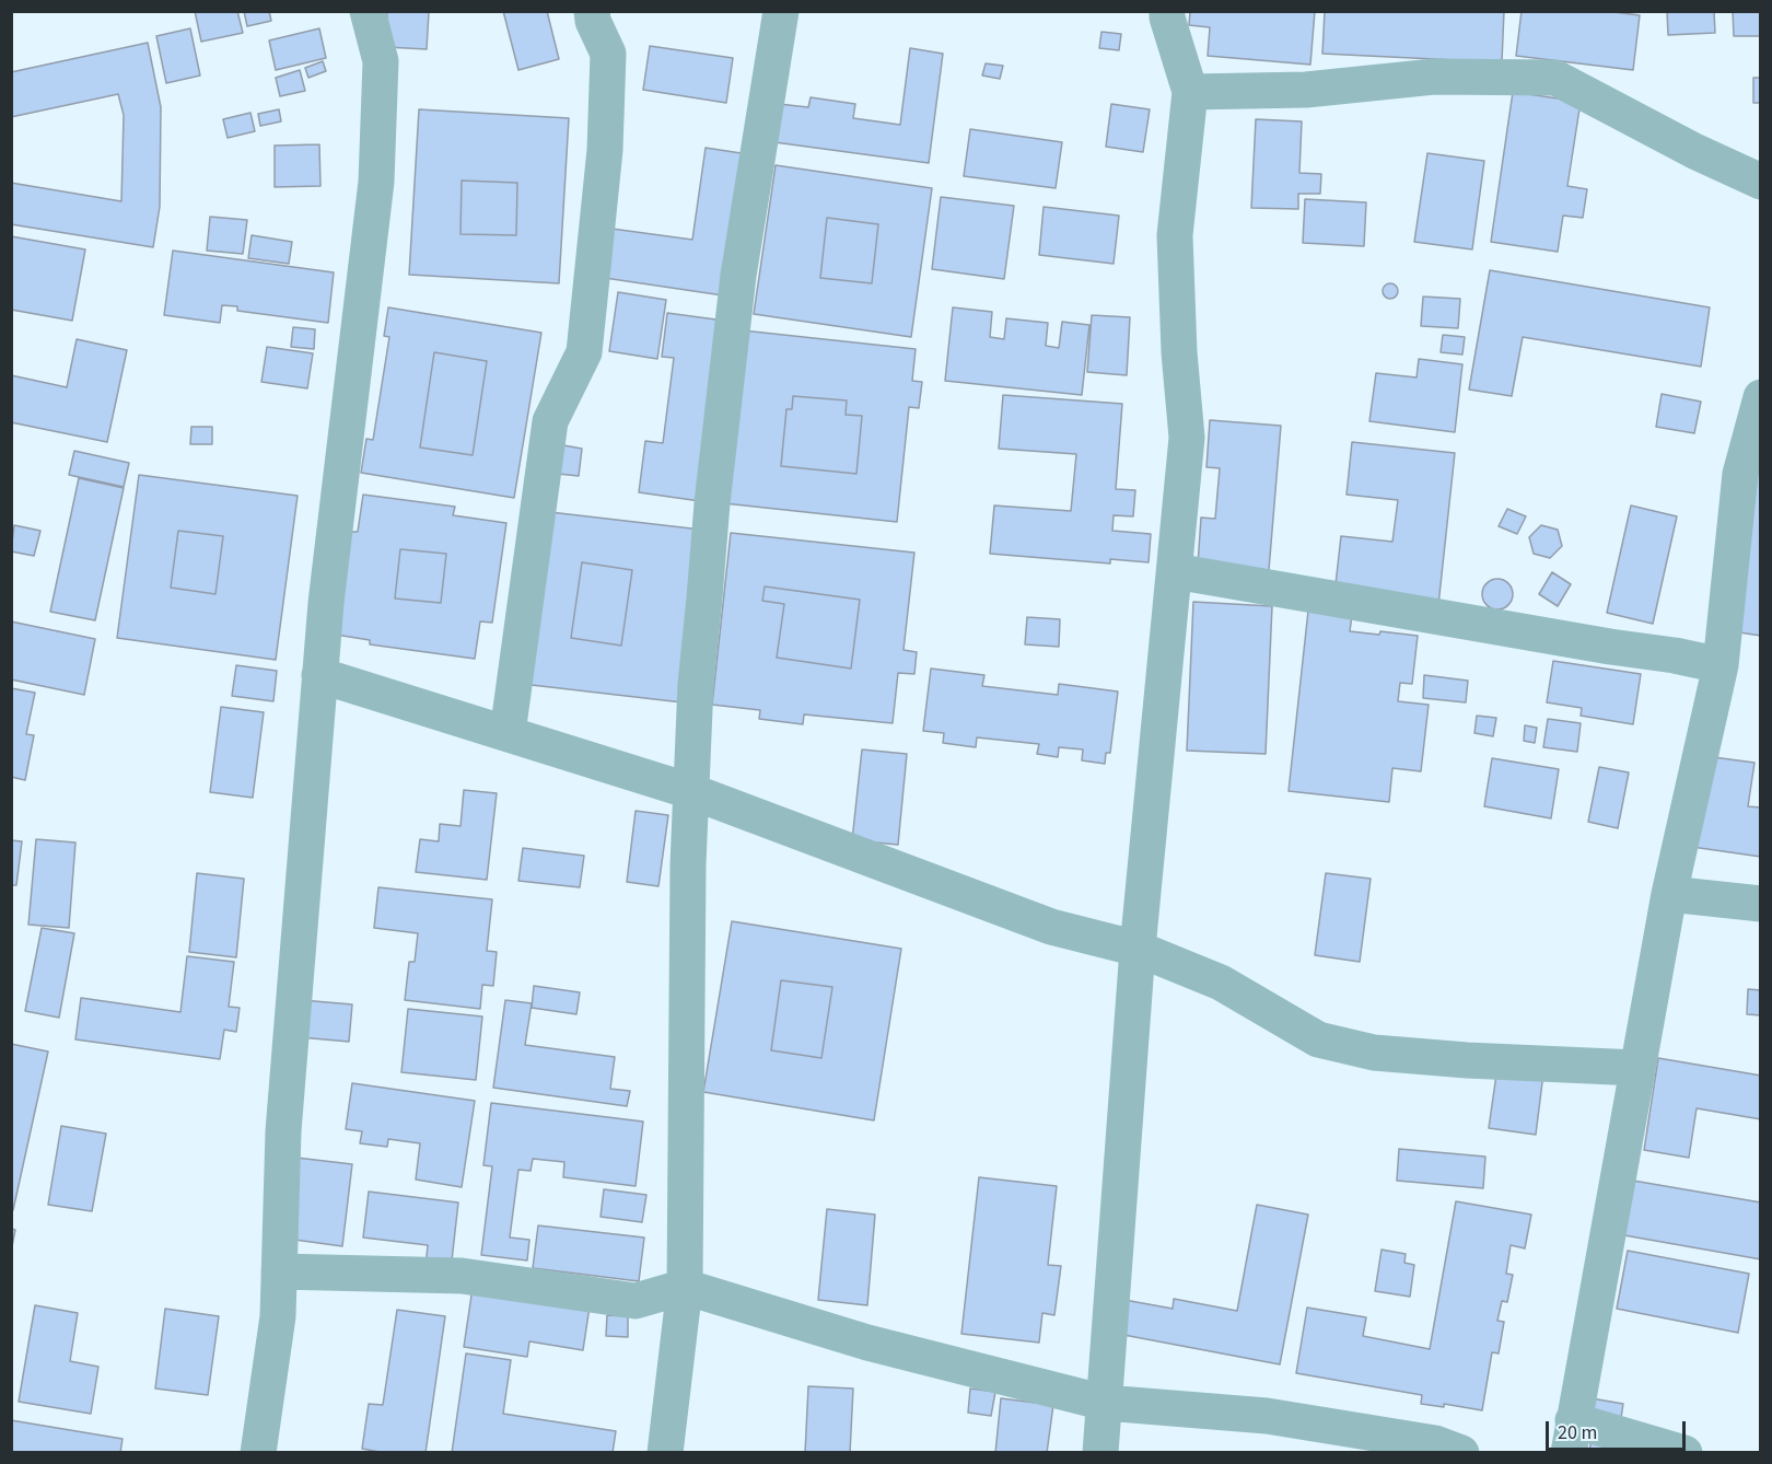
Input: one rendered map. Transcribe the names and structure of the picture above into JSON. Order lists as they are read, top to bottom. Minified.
{"scale_bar":"20 m"}
